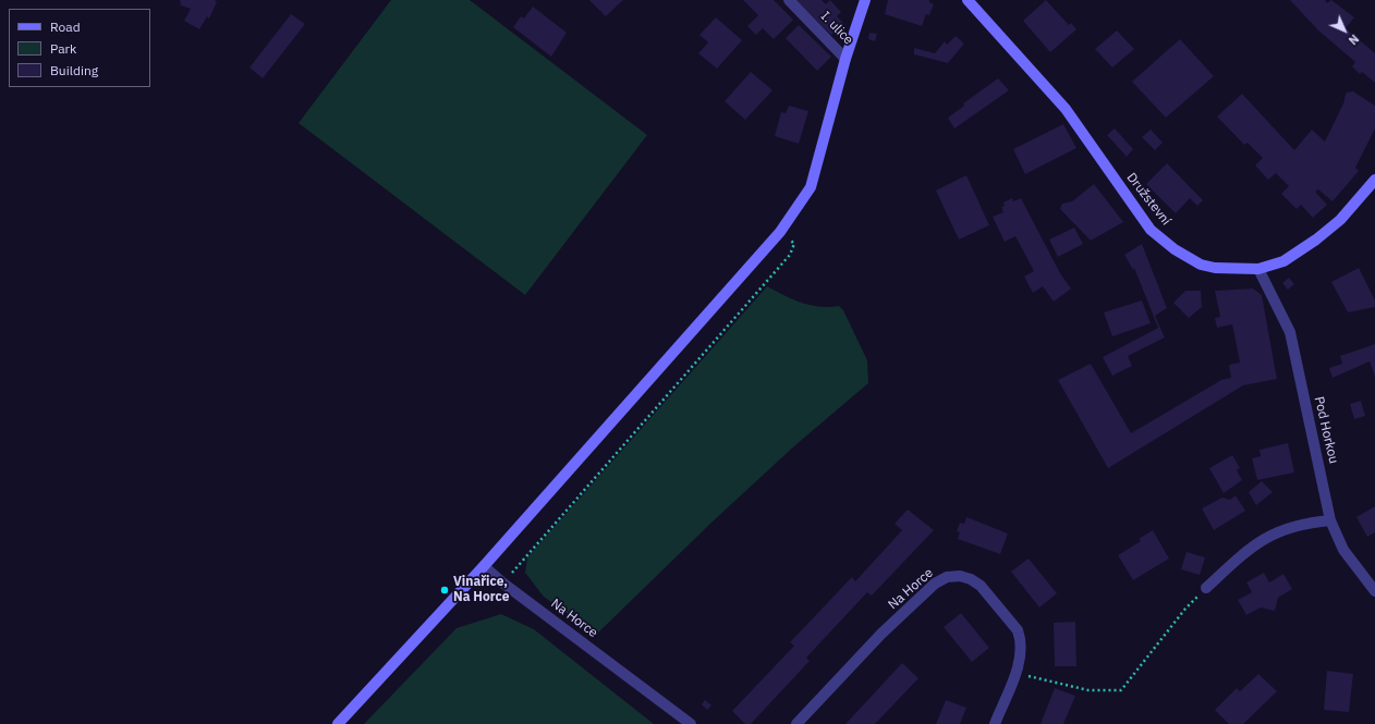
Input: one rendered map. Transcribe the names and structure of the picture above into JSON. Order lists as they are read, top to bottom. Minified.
{"streets":{"main road":["Družstevní"],"street":["I. ulice","Pod Horkou","Na Horce"]},"crossings":[["Družstevní","Pod Horkou"]],"places":["Vinařice, Na Horce"],"legend":["Road","Park","Building"],"north":"bottom right"}
